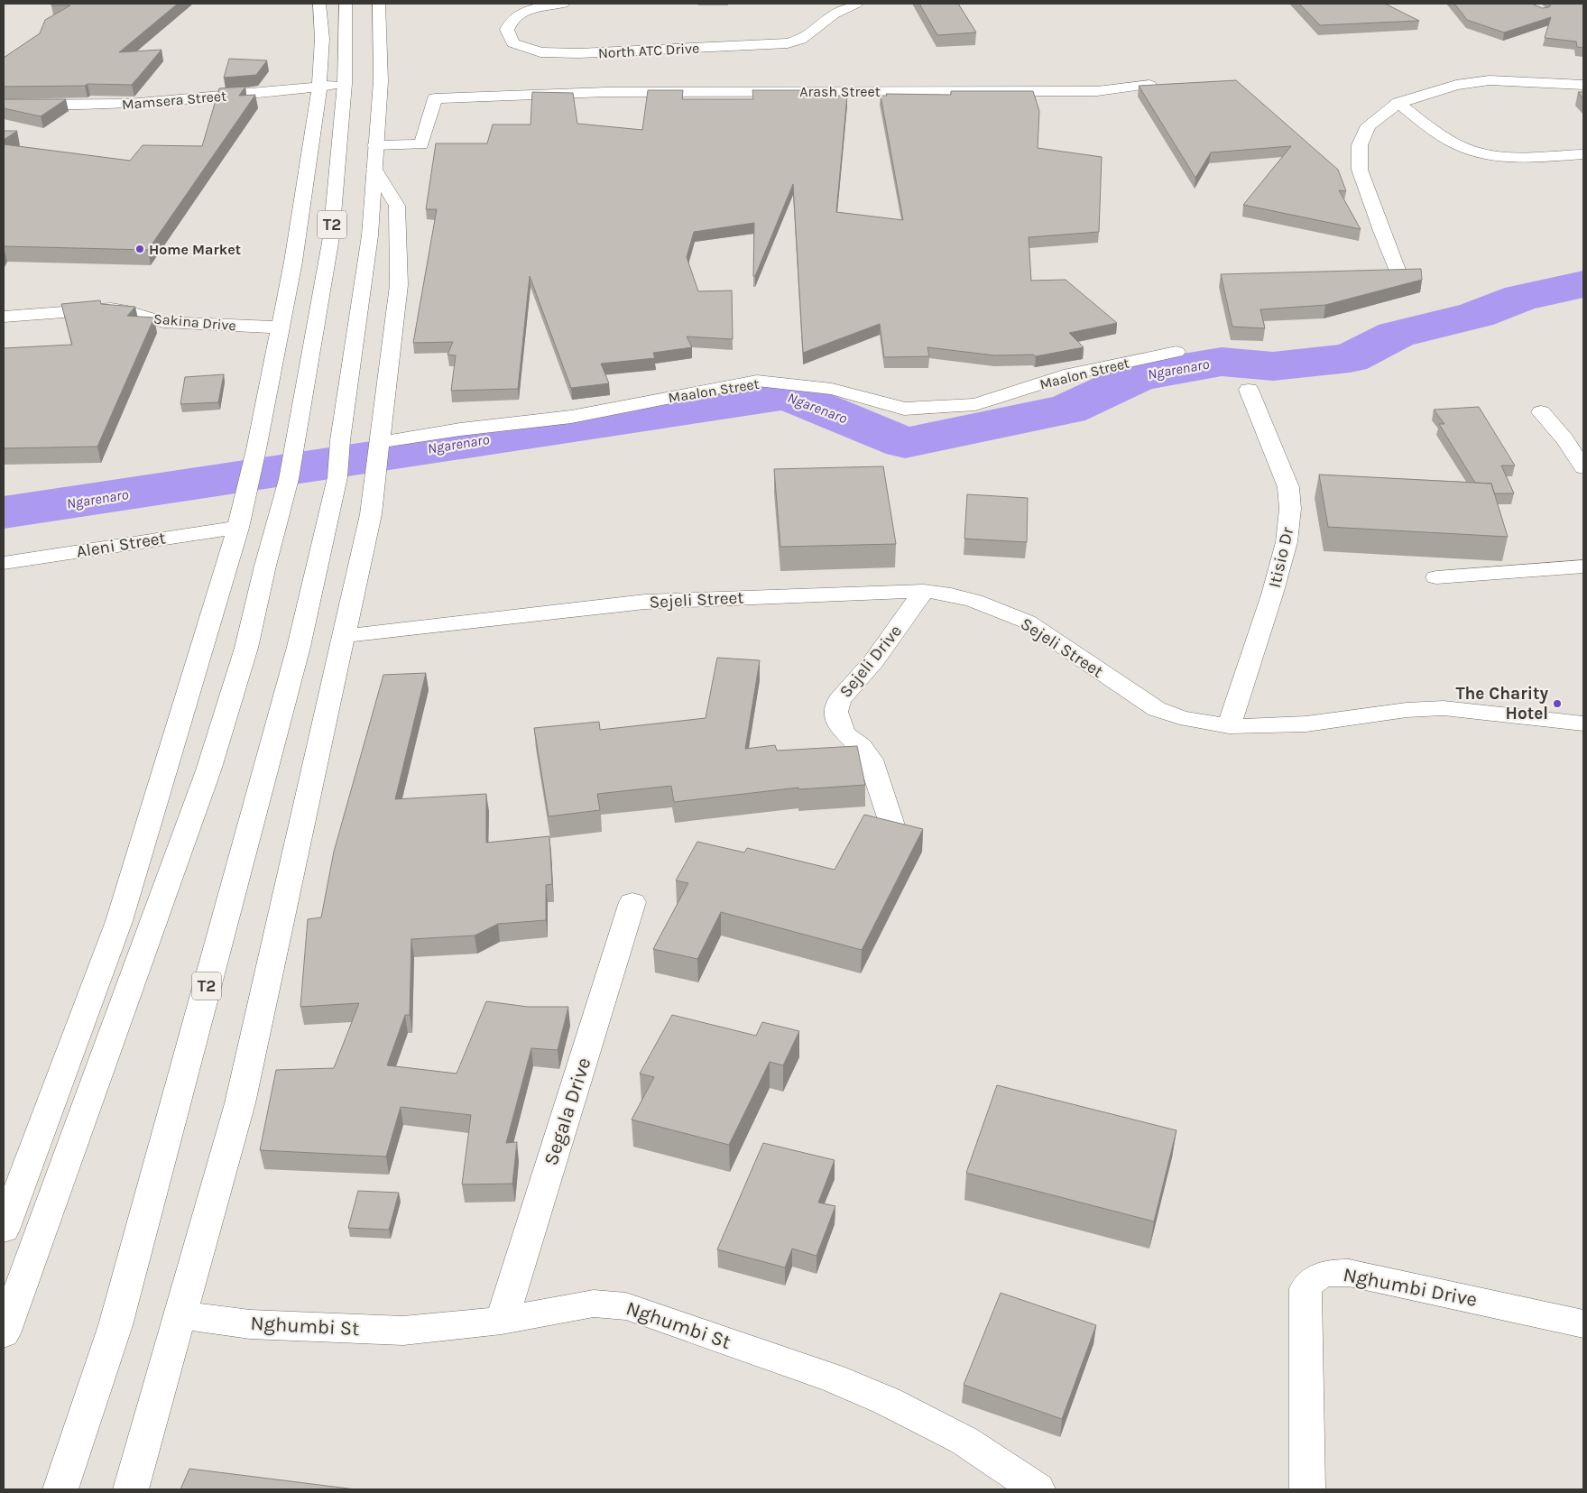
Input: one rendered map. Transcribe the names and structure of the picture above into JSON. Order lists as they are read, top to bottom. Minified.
{"streets":{"main road":["North ATC Drive","Arash Street","Mamsera Street","T2","Sakina Drive","Maalon Street","Aleni Street","Itisio Dr","Sejeli Street","Sejeli Drive","Segala Drive","Nghumbi Drive","Nghumbi St"]},"crossings":[["Arash Street","T2"],["Mamsera Street","T2"],["Itisio Dr","Sejeli Street"],["Sejeli Street","Sejeli Drive"],["Segala Drive","Nghumbi St"]],"water":["Ngarenaro"],"places":["Home Market","The Charity Hotel"]}
